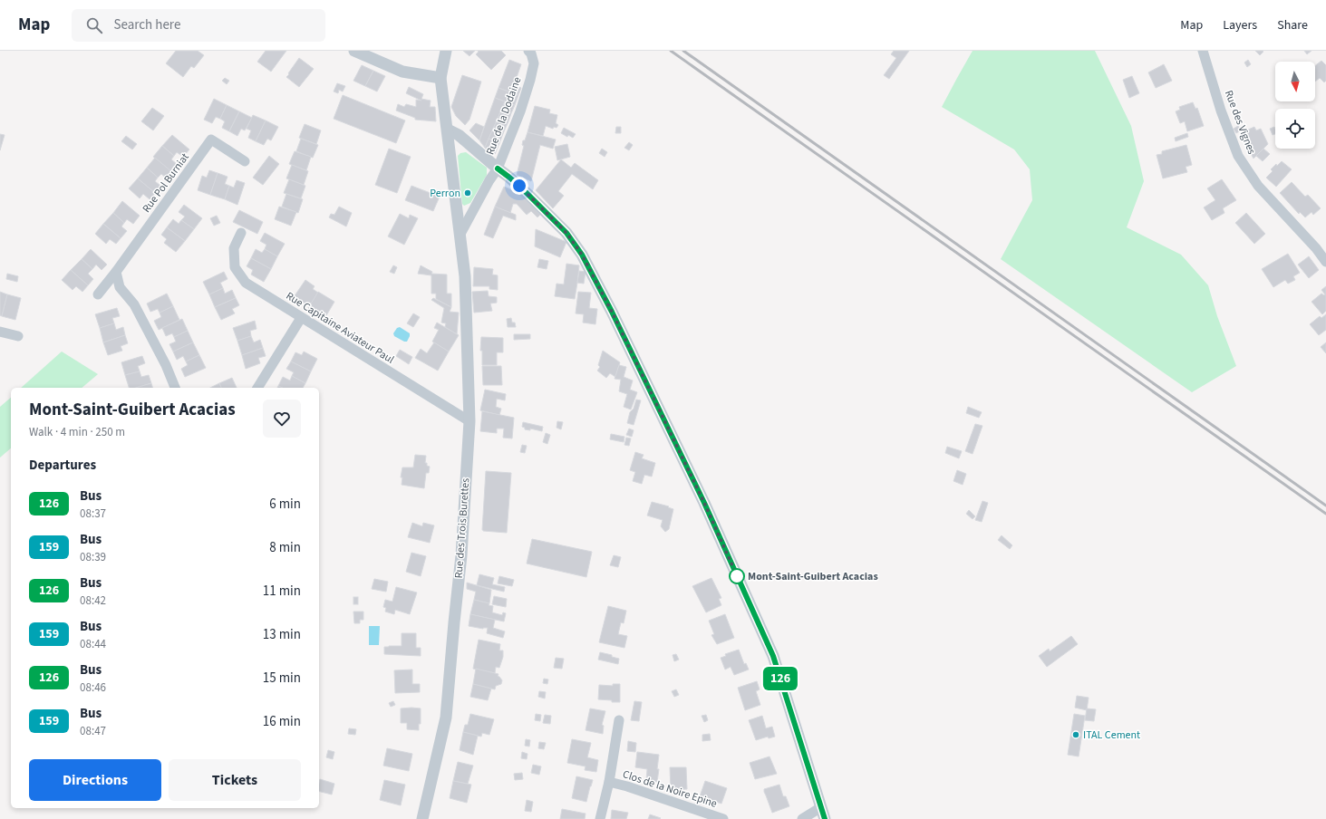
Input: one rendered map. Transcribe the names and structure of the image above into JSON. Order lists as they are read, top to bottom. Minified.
{"streets":{"street":["Rue de la Dodaine","Rue des Vignes","Rue Pol Burniat","Rue Capitaine Aviateur Paul","Rue des Trois Burettes","Clos de la Noire Epine"]},"crossings":[["Rue de la Dodaine","Rue des Trois Burettes"],["Rue Capitaine Aviateur Paul","Rue des Trois Burettes"]],"places":["Perron","Mont-Saint-Guibert Acacias","ITAL Cement"],"lines":["bus line 126"],"north":"bottom","page":{"header":"Map","search":"Search here","nav":["Map","Layers","Share"],"on_map":"126","heading":[["Mont-Saint-Guibert Acacias","Walk · 4 min · 250 m"],"Departures"],"list":[{"mark":"126","name":"Bus","note":"08:37","value":"6 min"},{"mark":"159","name":"Bus","note":"08:39","value":"8 min"},{"mark":"126","name":"Bus","note":"08:42","value":"11 min"},{"mark":"159","name":"Bus","note":"08:44","value":"13 min"},{"mark":"126","name":"Bus","note":"08:46","value":"15 min"},{"mark":"159","name":"Bus","note":"08:47","value":"16 min"}],"buttons":["Directions","Tickets"]}}
